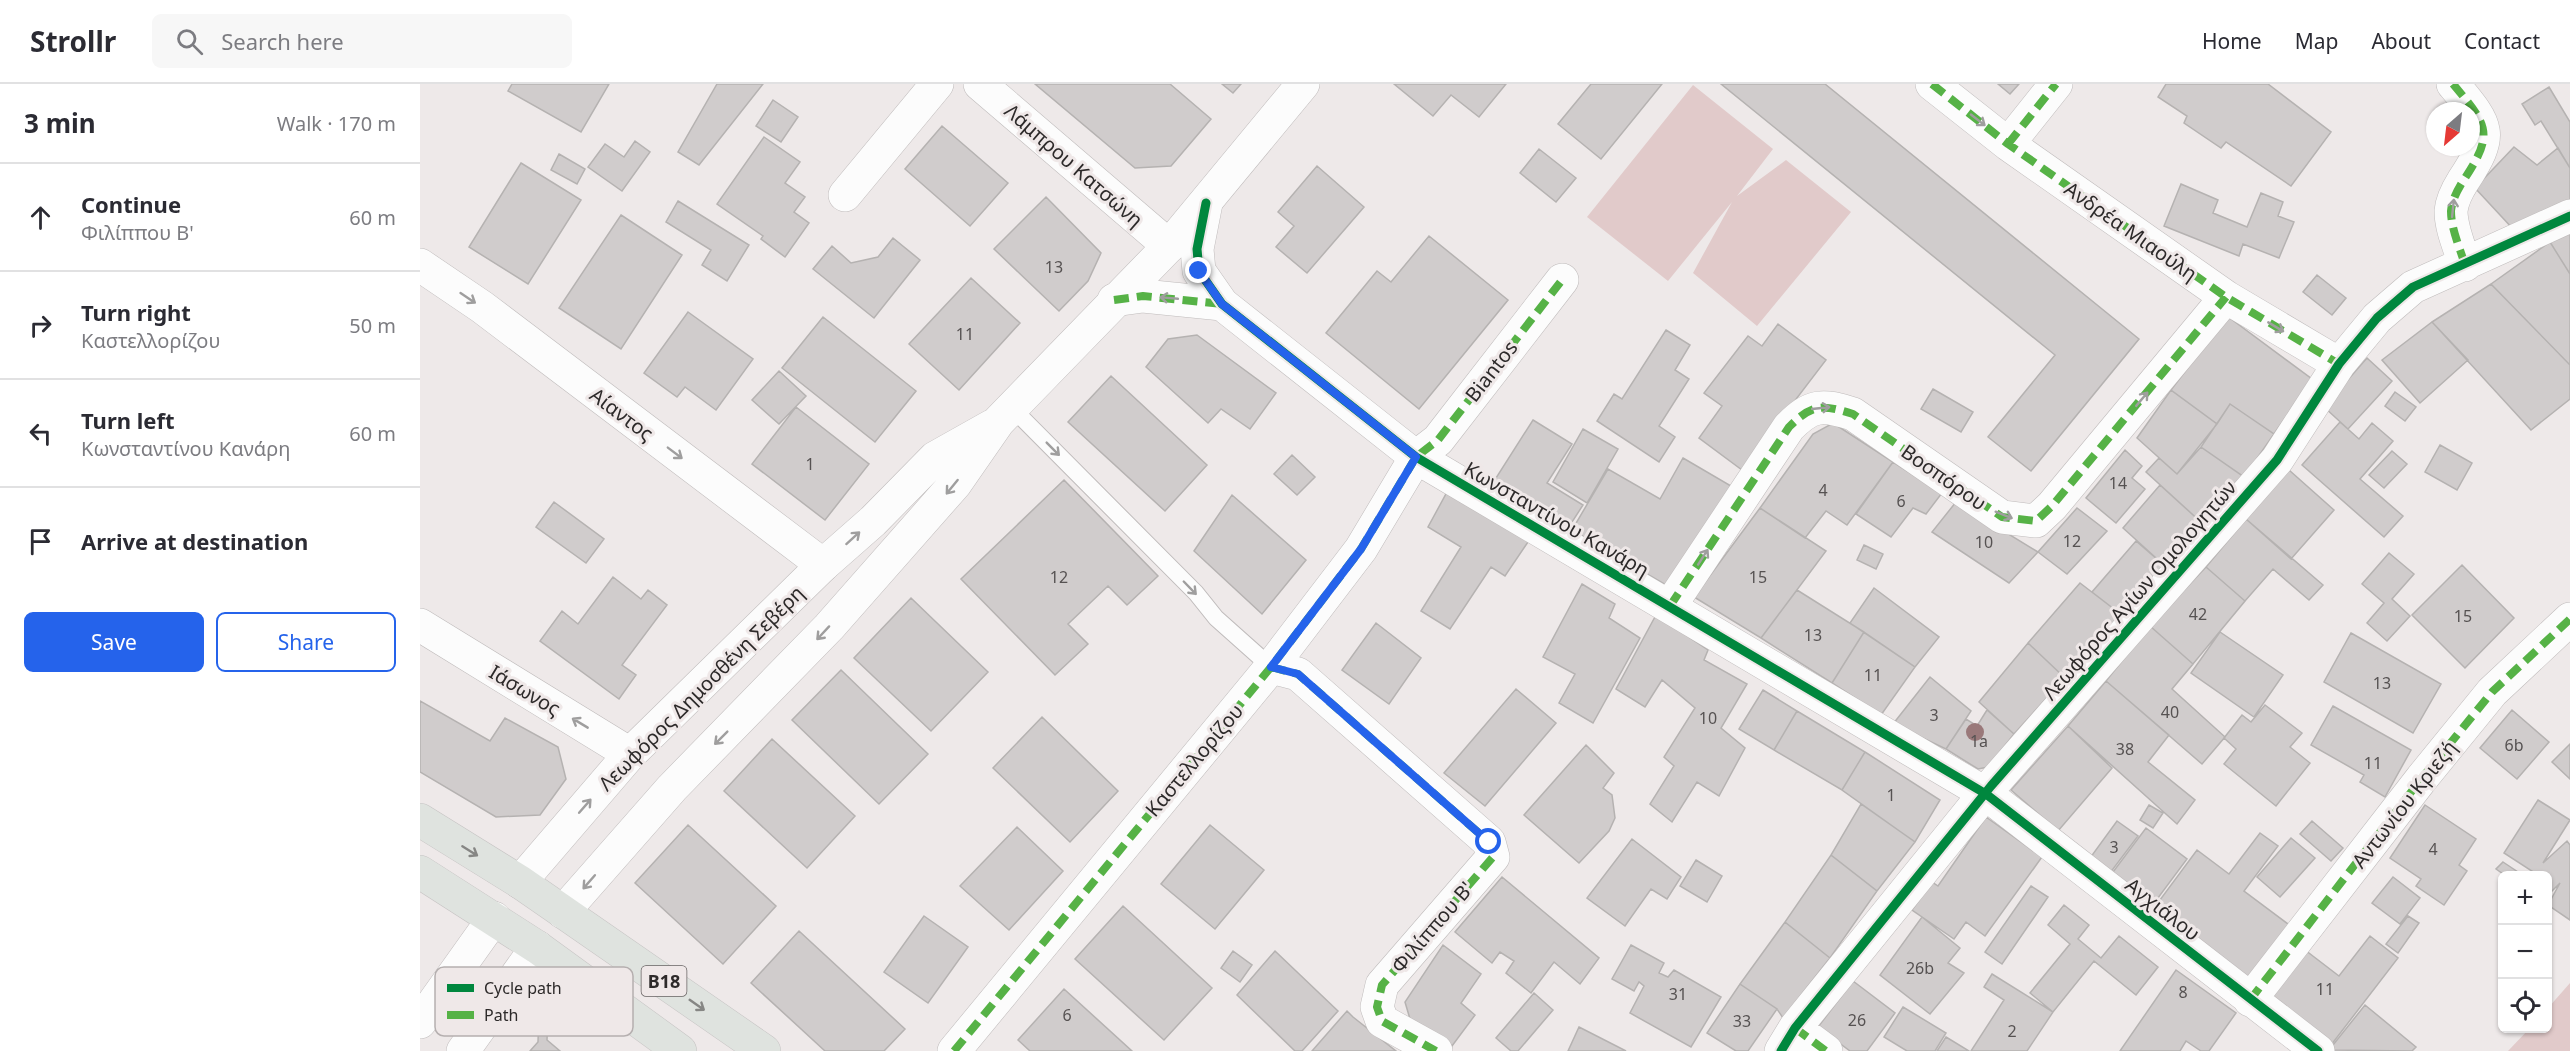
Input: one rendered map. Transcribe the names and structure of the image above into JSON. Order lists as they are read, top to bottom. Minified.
{"streets":{"main road":["Λεωφόρος Δημοσθένη Σεβέρη","B18"],"street":["Λάμπρου Κατσώνη","Ανδρέα Μιαούλη","Biantos","Αίαντος","Βοσπόρου","Κωνσταντίνου Κανάρη","Λεωφόρος Αγίων Ομολογητών","Ιάσωνος","Καστελλορίζου","Αντωνίου Κριεζή","Αγχιάλου","Φιλίππου Β'"]},"crossings":[["Λάμπρου Κατσώνη","Λεωφόρος Δημοσθένη Σεβέρη"],["Ανδρέα Μιαούλη","Βοσπόρου"],["Ανδρέα Μιαούλη","Λεωφόρος Αγίων Ομολογητών"],["Biantos","Κωνσταντίνου Κανάρη"],["Biantos","Καστελλορίζου"],["Αίαντος","Λεωφόρος Δημοσθένη Σεβέρη"],["Βοσπόρου","Κωνσταντίνου Κανάρη"],["Κωνσταντίνου Κανάρη","Λεωφόρος Αγίων Ομολογητών"],["Κωνσταντίνου Κανάρη","Λεωφόρος Δημοσθένη Σεβέρη"],["Κωνσταντίνου Κανάρη","Καστελλορίζου"],["Κωνσταντίνου Κανάρη","Αγχιάλου"],["Λεωφόρος Αγίων Ομολογητών","Αγχιάλου"],["Λεωφόρος Δημοσθένη Σεβέρη","Ιάσωνος"],["Λεωφόρος Δημοσθένη Σεβέρη","B18"],["Καστελλορίζου","Φιλίππου Β'"],["Αντωνίου Κριεζή","Αγχιάλου"]],"one_way":["Ανδρέα Μιαούλη","Αίαντος","Ιάσωνος"],"house_numbers":["13","11","1","14","4","6","12","10","12","15","42","15","13","11","13","40","3","10","1a","6b","38","11","1","3","4","26b","11","8","31","6","26","33","2"],"legend":["Cycle path","Path"],"north":"bottom left","page":{"header":"Strollr","search":"Search here","nav":["Home","Map","About","Contact"],"heading":["3 min","Walk · 170 m"],"list":[["Continue","Φιλίππου Β'","60 m"],["Turn right","Καστελλορίζου","50 m"],["Turn left","Κωνσταντίνου Κανάρη","60 m"],"Arrive at destination"],"buttons":["Save","Share"],"map_buttons":["+","−"]}}
